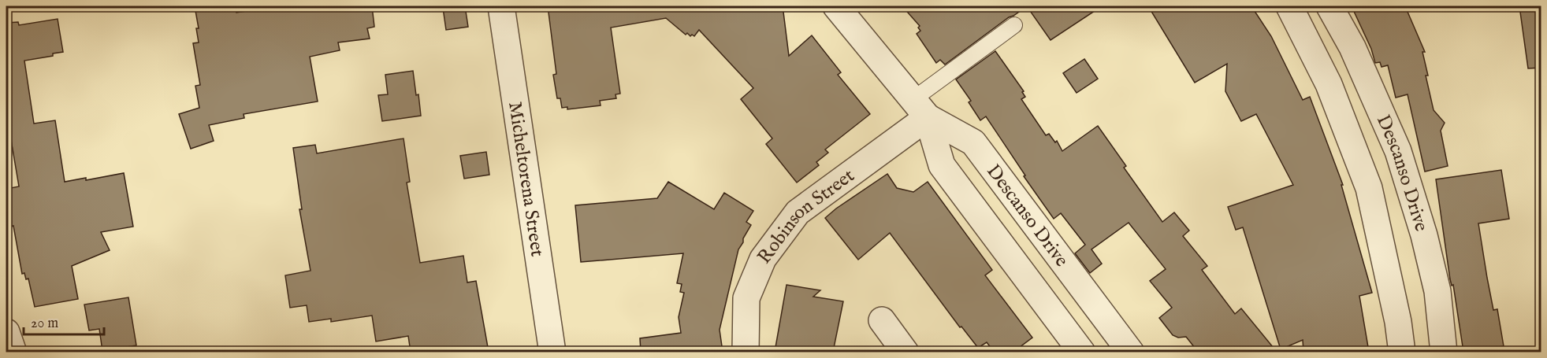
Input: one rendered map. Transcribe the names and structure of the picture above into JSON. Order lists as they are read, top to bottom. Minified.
{"streets":{"street":["Descanso Drive","Micheltorena Street","Robinson Street"]},"crossings":[["Descanso Drive","Robinson Street"]],"scale_bar":"20 m"}
